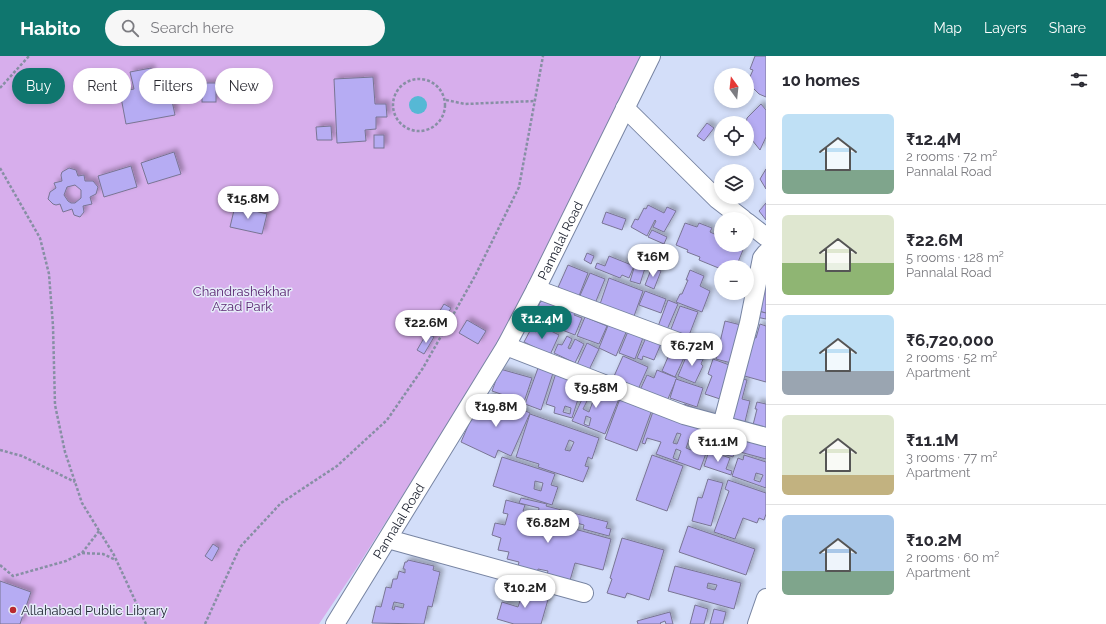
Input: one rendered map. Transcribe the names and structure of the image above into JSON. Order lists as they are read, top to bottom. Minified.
{"streets":{"street":["Pannalal Road"]},"parks":["Chandrashekhar Azad Park"],"places":["Allahabad Public Library"],"north":"top","page":{"header":"Habito","search":"Search here","nav":["Map","Layers","Share"],"heading":"10 homes","map_buttons":["+","−"],"chip":["Buy","Rent","Filters","New"],"list":[{"name":"₹12.4M","note":"2 rooms · 72 m² · Pannalal Road"},{"name":"₹22.6M","note":"5 rooms · 128 m² · Pannalal Road"},{"name":"₹6,720,000","note":"2 rooms · 52 m² · Apartment"},{"name":"₹11.1M","note":"3 rooms · 77 m² · Apartment"},{"name":"₹10.2M","note":"2 rooms · 60 m² · Apartment"}],"price":["₹15.8M","₹16M","₹12.4M","₹22.6M","₹6.72M","₹9.58M","₹19.8M","₹11.1M","₹6.82M","₹10.2M"]}}
